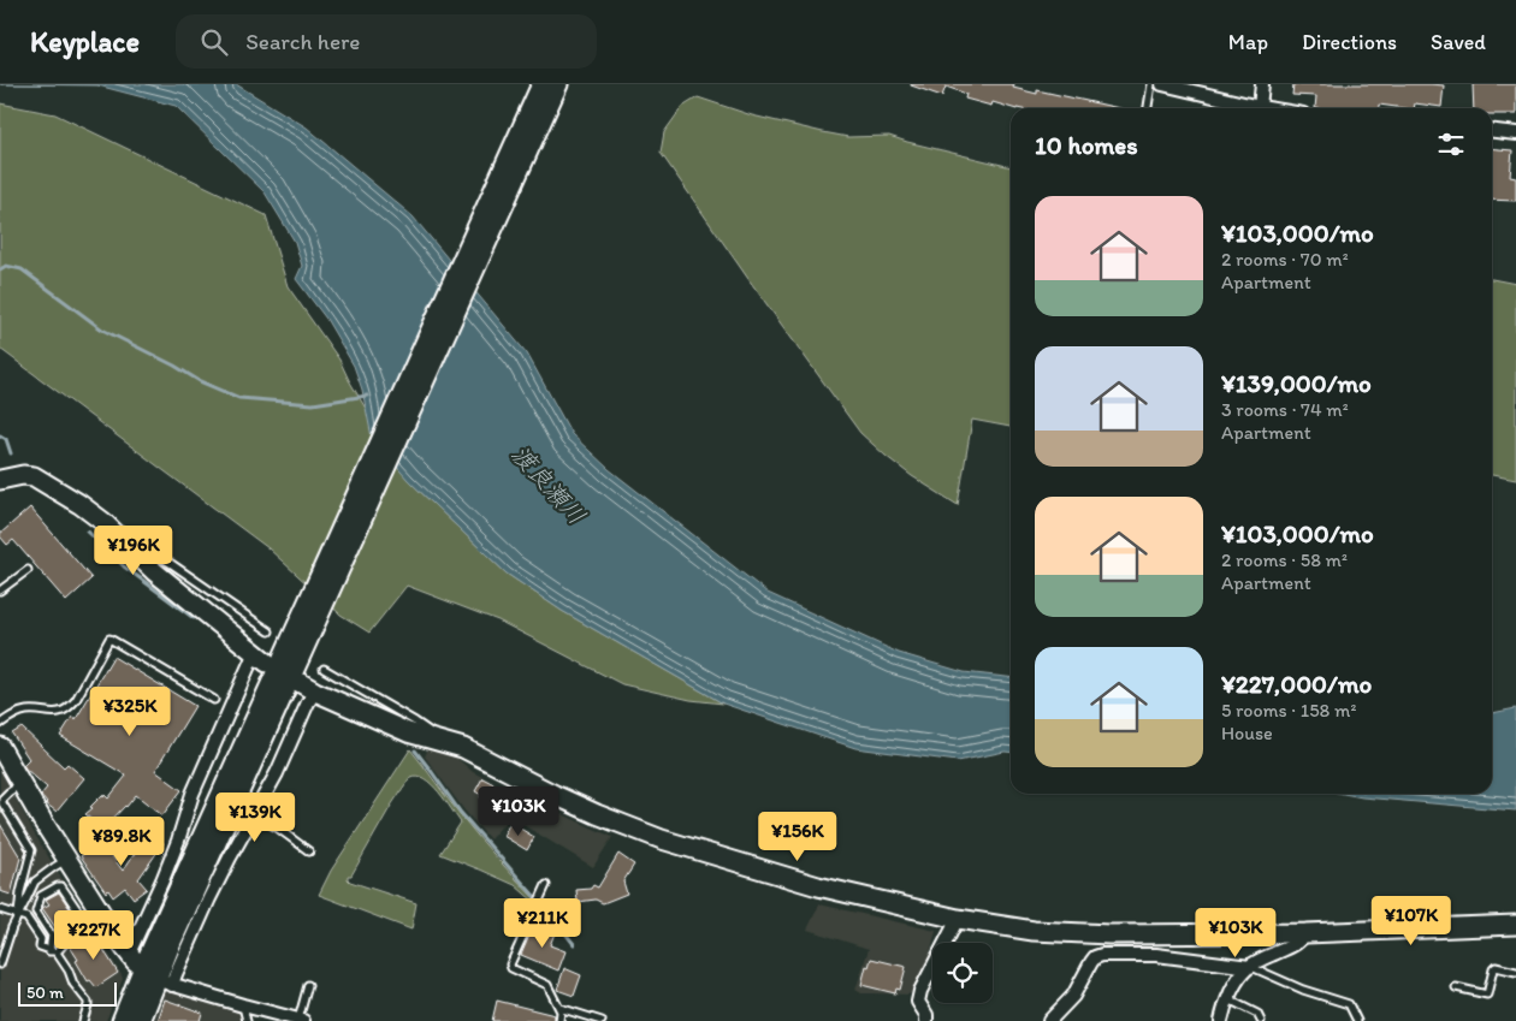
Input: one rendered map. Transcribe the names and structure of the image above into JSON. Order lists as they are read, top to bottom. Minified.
{"water":["渡良瀬川"],"scale_bar":"50 m","page":{"header":"Keyplace","search":"Search here","nav":["Map","Directions","Saved"],"heading":"10 homes","list":[{"name":"¥103,000/mo","note":"2 rooms · 70 m² · Apartment"},{"name":"¥139,000/mo","note":"3 rooms · 74 m² · Apartment"},{"name":"¥103,000/mo","note":"2 rooms · 58 m² · Apartment"},{"name":"¥227,000/mo","note":"5 rooms · 158 m² · House"}],"price":["¥196K","¥325K","¥103K","¥139K","¥156K","¥89.8K","¥107K","¥211K","¥103K","¥227K"],"scale":"50 m"}}
